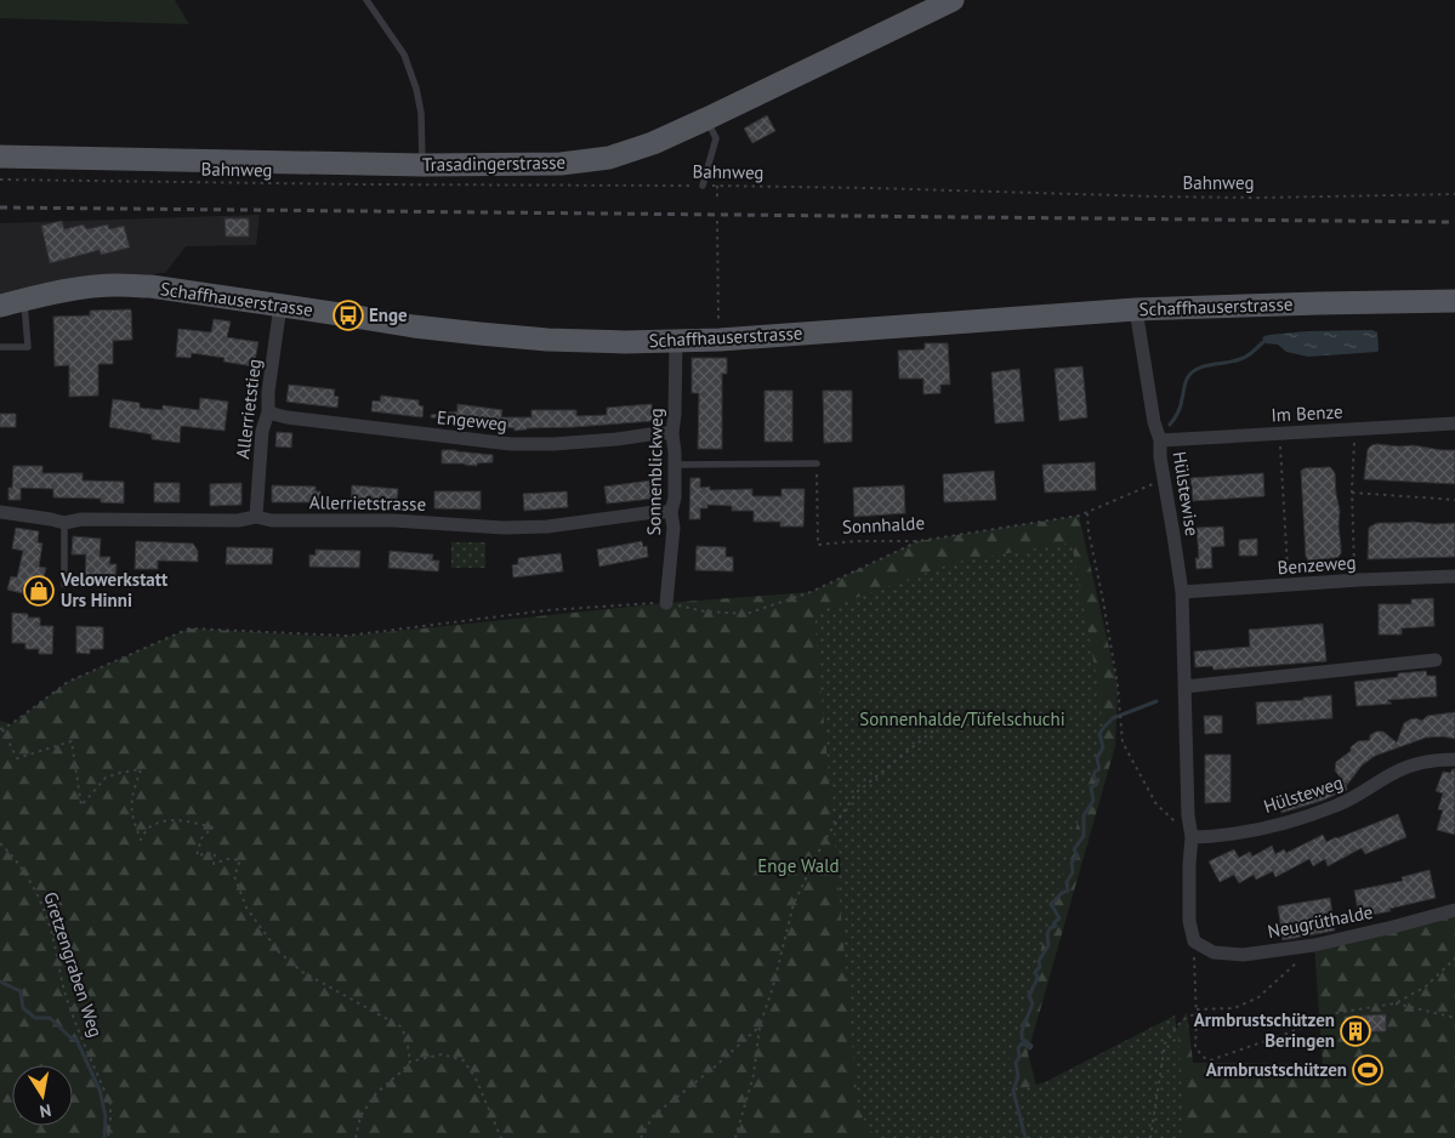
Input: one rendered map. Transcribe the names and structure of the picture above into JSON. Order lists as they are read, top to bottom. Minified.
{"streets":{"main road":["Trasadingerstrasse","Schaffhauserstrasse"],"street":["Allerrietstieg","Im Benze","Engeweg","Sonnenblickweg","Hülstewise","Allerrietstrasse","Benzeweg","Hülsteweg","Neugrüthalde"],"path":["Bahnweg","Sonnhalde","Gretzengraben Weg"]},"crossings":[["Schaffhauserstrasse","Allerrietstieg"],["Schaffhauserstrasse","Sonnenblickweg"],["Schaffhauserstrasse","Hülstewise"],["Allerrietstieg","Engeweg"],["Allerrietstieg","Allerrietstrasse"],["Im Benze","Hülstewise"],["Engeweg","Sonnenblickweg"],["Sonnenblickweg","Allerrietstrasse"],["Hülstewise","Sonnhalde"],["Hülstewise","Benzeweg"],["Hülstewise","Hülsteweg"],["Hülstewise","Neugrüthalde"]],"parks":["Sonnenhalde/Tüfelschuchi","Enge Wald"],"places":{"bus stop":["Enge"],"shop":["Velowerkstatt Urs Hinni"],"building":["Armbrustschützen Beringen"],"sports":["Armbrustschützen"]},"north":"bottom"}
